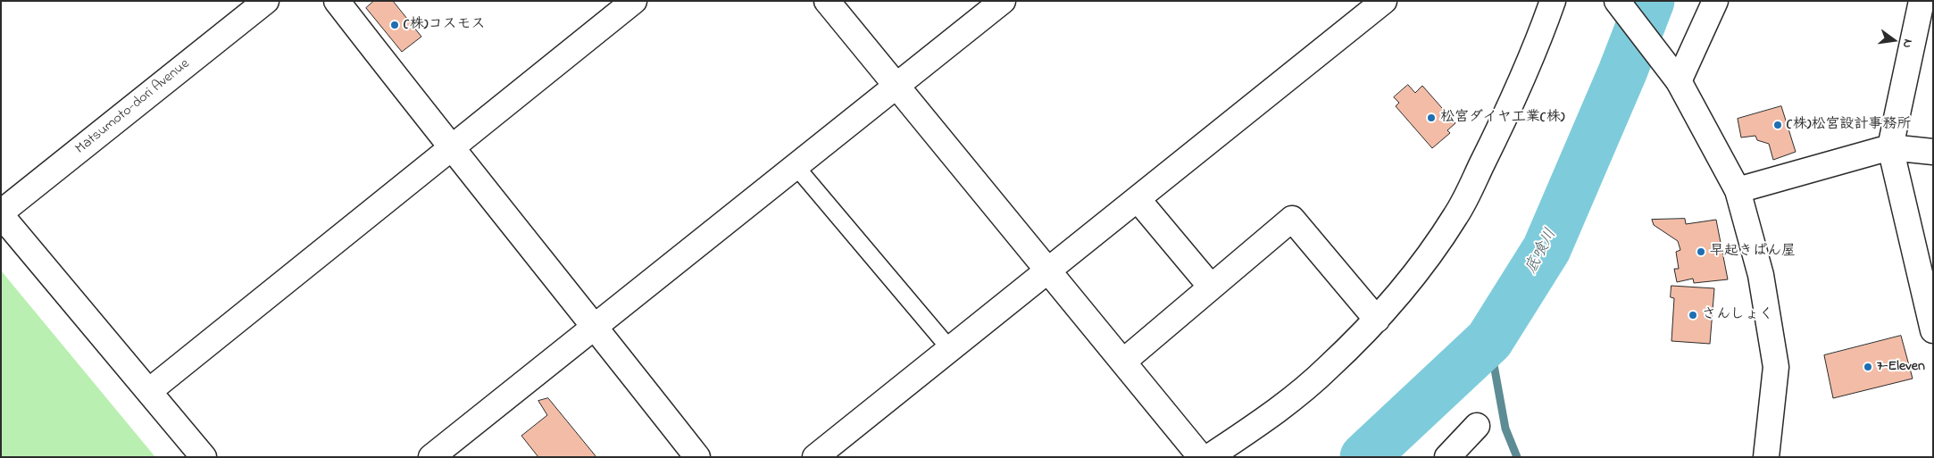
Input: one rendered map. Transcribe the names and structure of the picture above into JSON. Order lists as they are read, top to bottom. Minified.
{"streets":{"street":["Matsumoto-dori Avenue"]},"water":["底喰川"],"places":["(株)コスモス","松宮ダイヤ工業(株)","(株)松宮設計事務所","早起きぱん屋","さんしょく","7-Eleven"],"north":"right"}
